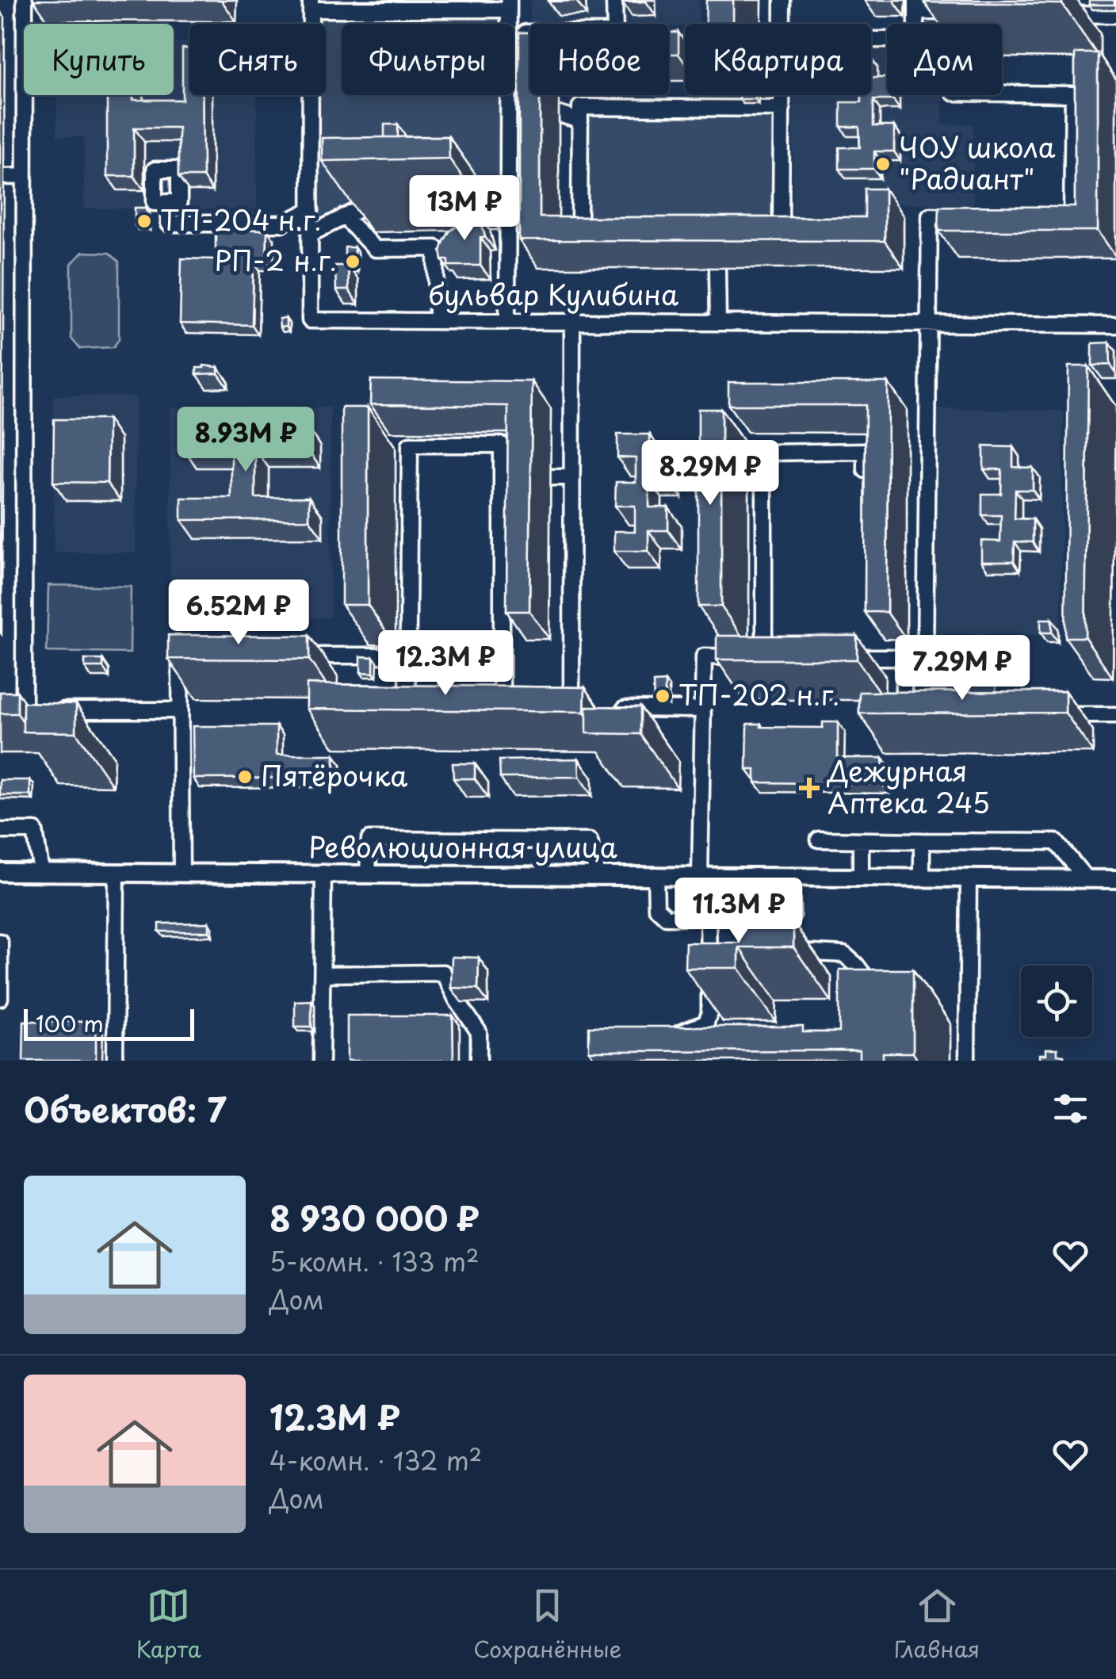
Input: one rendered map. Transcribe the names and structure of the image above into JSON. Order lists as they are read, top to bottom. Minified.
{"streets":{"main road":["Революционная улица"],"street":["бульвар Кулибина"]},"places":{"other":["ЧОУ школа \"Радиант\"","ТП-204 н.г.","РП-2 н.г.","ТП-202 н.г.","Пятёрочка"],"health":["Дежурная Аптека 245"]},"scale_bar":"100 m","page":{"chip":["Купить","Снять","Фильтры","Новое","Квартира","Дом"],"price":["13M ₽","8.93M ₽","8.29M ₽","6.52M ₽","12.3M ₽","7.29M ₽","11.3M ₽"],"scale":"100 m","heading":"Объектов: 7","list":[{"name":"8 930 000 ₽","note":"5-комн. · 133 m² · Дом"},{"name":"12.3M ₽","note":"4-комн. · 132 m² · Дом"}],"tabs":["Карта","Сохранённые","Главная"]}}
